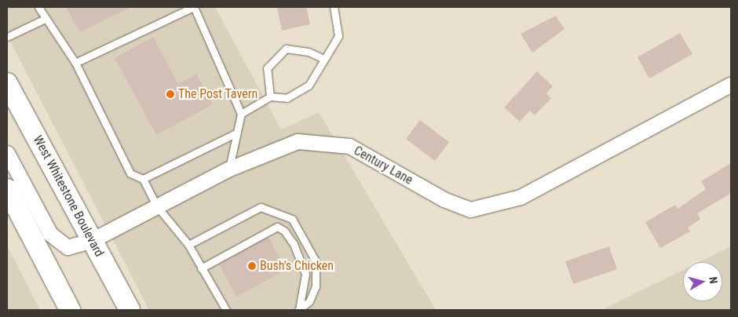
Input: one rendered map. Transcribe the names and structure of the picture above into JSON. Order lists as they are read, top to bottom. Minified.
{"streets":{"main road":["West Whitestone Boulevard"],"street":["Century Lane"]},"crossings":[["Century Lane","West Whitestone Boulevard"]],"places":["The Post Tavern","Bush's Chicken"],"north":"right"}
